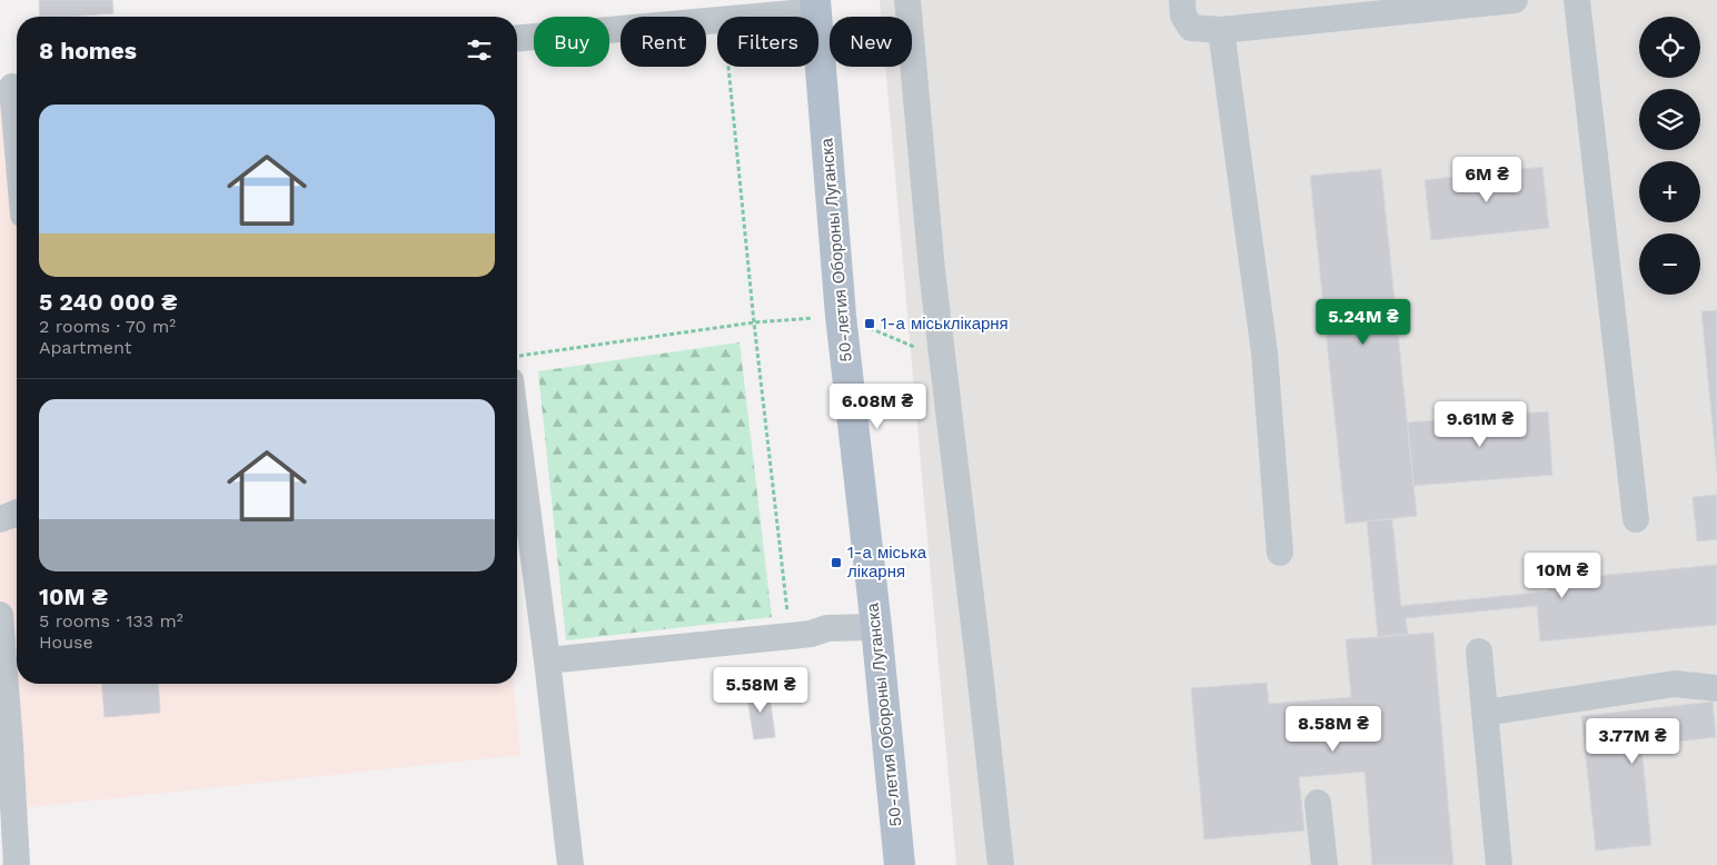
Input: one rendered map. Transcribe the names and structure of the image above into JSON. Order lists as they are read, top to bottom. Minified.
{"streets":{"main road":["50-летия Обороны Луганска"]},"places":{"transit":["1-а міськлікарня","1-а міська лікарня"]},"page":{"map_buttons":["+","−"],"chip":["Buy","Rent","Filters","New"],"heading":"8 homes","list":[{"name":"5 240 000 ₴","note":"2 rooms · 70 m² · Apartment"},{"name":"10M ₴","note":"5 rooms · 133 m² · House"}],"price":["6M ₴","5.24M ₴","6.08M ₴","9.61M ₴","10M ₴","5.58M ₴","8.58M ₴","3.77M ₴"]}}
